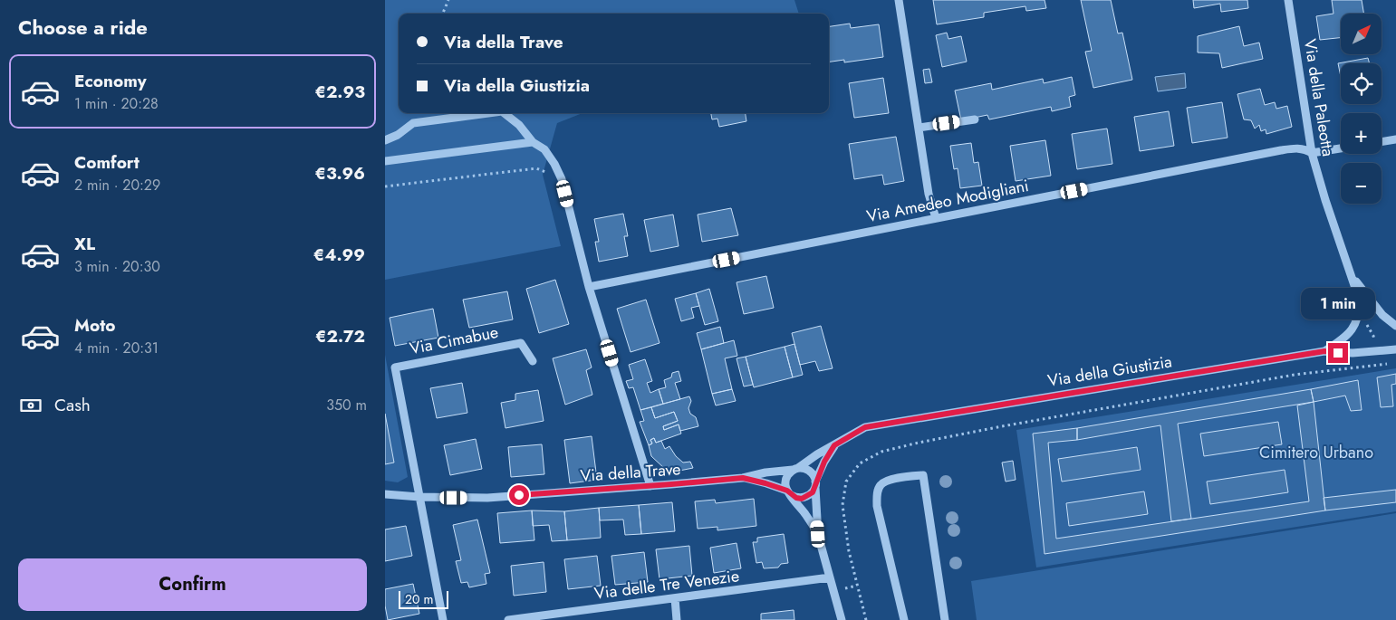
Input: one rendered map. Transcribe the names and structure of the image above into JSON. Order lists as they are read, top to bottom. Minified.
{"streets":{"street":["Via della Paleotta","Via Amedeo Modigliani","Via Cimabue","Via della Giustizia","Via della Trave","Via delle Tre Venezie"]},"crossings":[["Via della Paleotta","Via Amedeo Modigliani"],["Via della Paleotta","Via della Giustizia"],["Via Cimabue","Via della Trave"],["Via della Giustizia","Via della Trave"],["Via della Giustizia","Via delle Tre Venezie"]],"parks":["Cimitero Urbano"],"scale_bar":"20 m","north":"top right","page":{"heading":"Choose a ride","map_buttons":["+","−"],"banner":["Via della Trave","Via della Giustizia"],"list":[{"name":"Economy","note":"1 min · 20:28","value":"€2.93"},{"name":"Comfort","note":"2 min · 20:29","value":"€3.96"},{"name":"XL","note":"3 min · 20:30","value":"€4.99"},{"name":"Moto","note":"4 min · 20:31","value":"€2.72"}],"bubble":"1 min","pay":["Cash","350 m"],"buttons":"Confirm","scale":"20 m"}}
